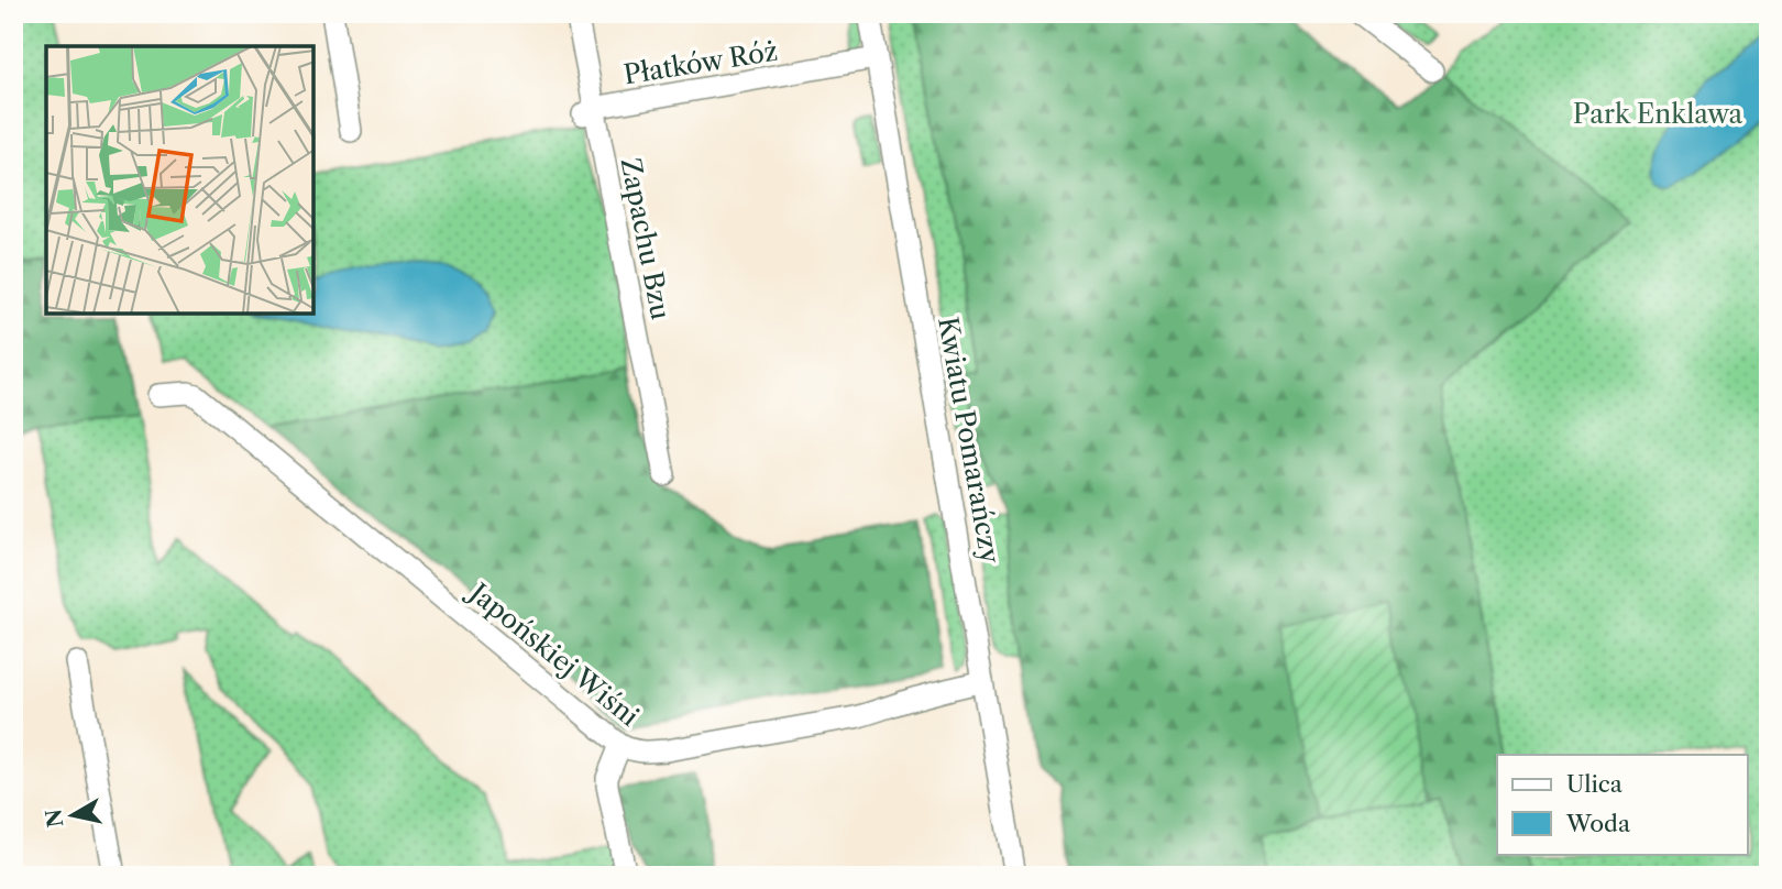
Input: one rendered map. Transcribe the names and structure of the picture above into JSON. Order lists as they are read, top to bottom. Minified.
{"streets":{"street":["Płatków Róż","Zapachu Bzu","Kwiatu Pomarańczy","Japońskiej Wiśni"]},"crossings":[["Płatków Róż","Zapachu Bzu"],["Płatków Róż","Kwiatu Pomarańczy"],["Kwiatu Pomarańczy","Japońskiej Wiśni"]],"parks":["Park Enklawa"],"legend":["Ulica","Woda"],"north":"left"}
